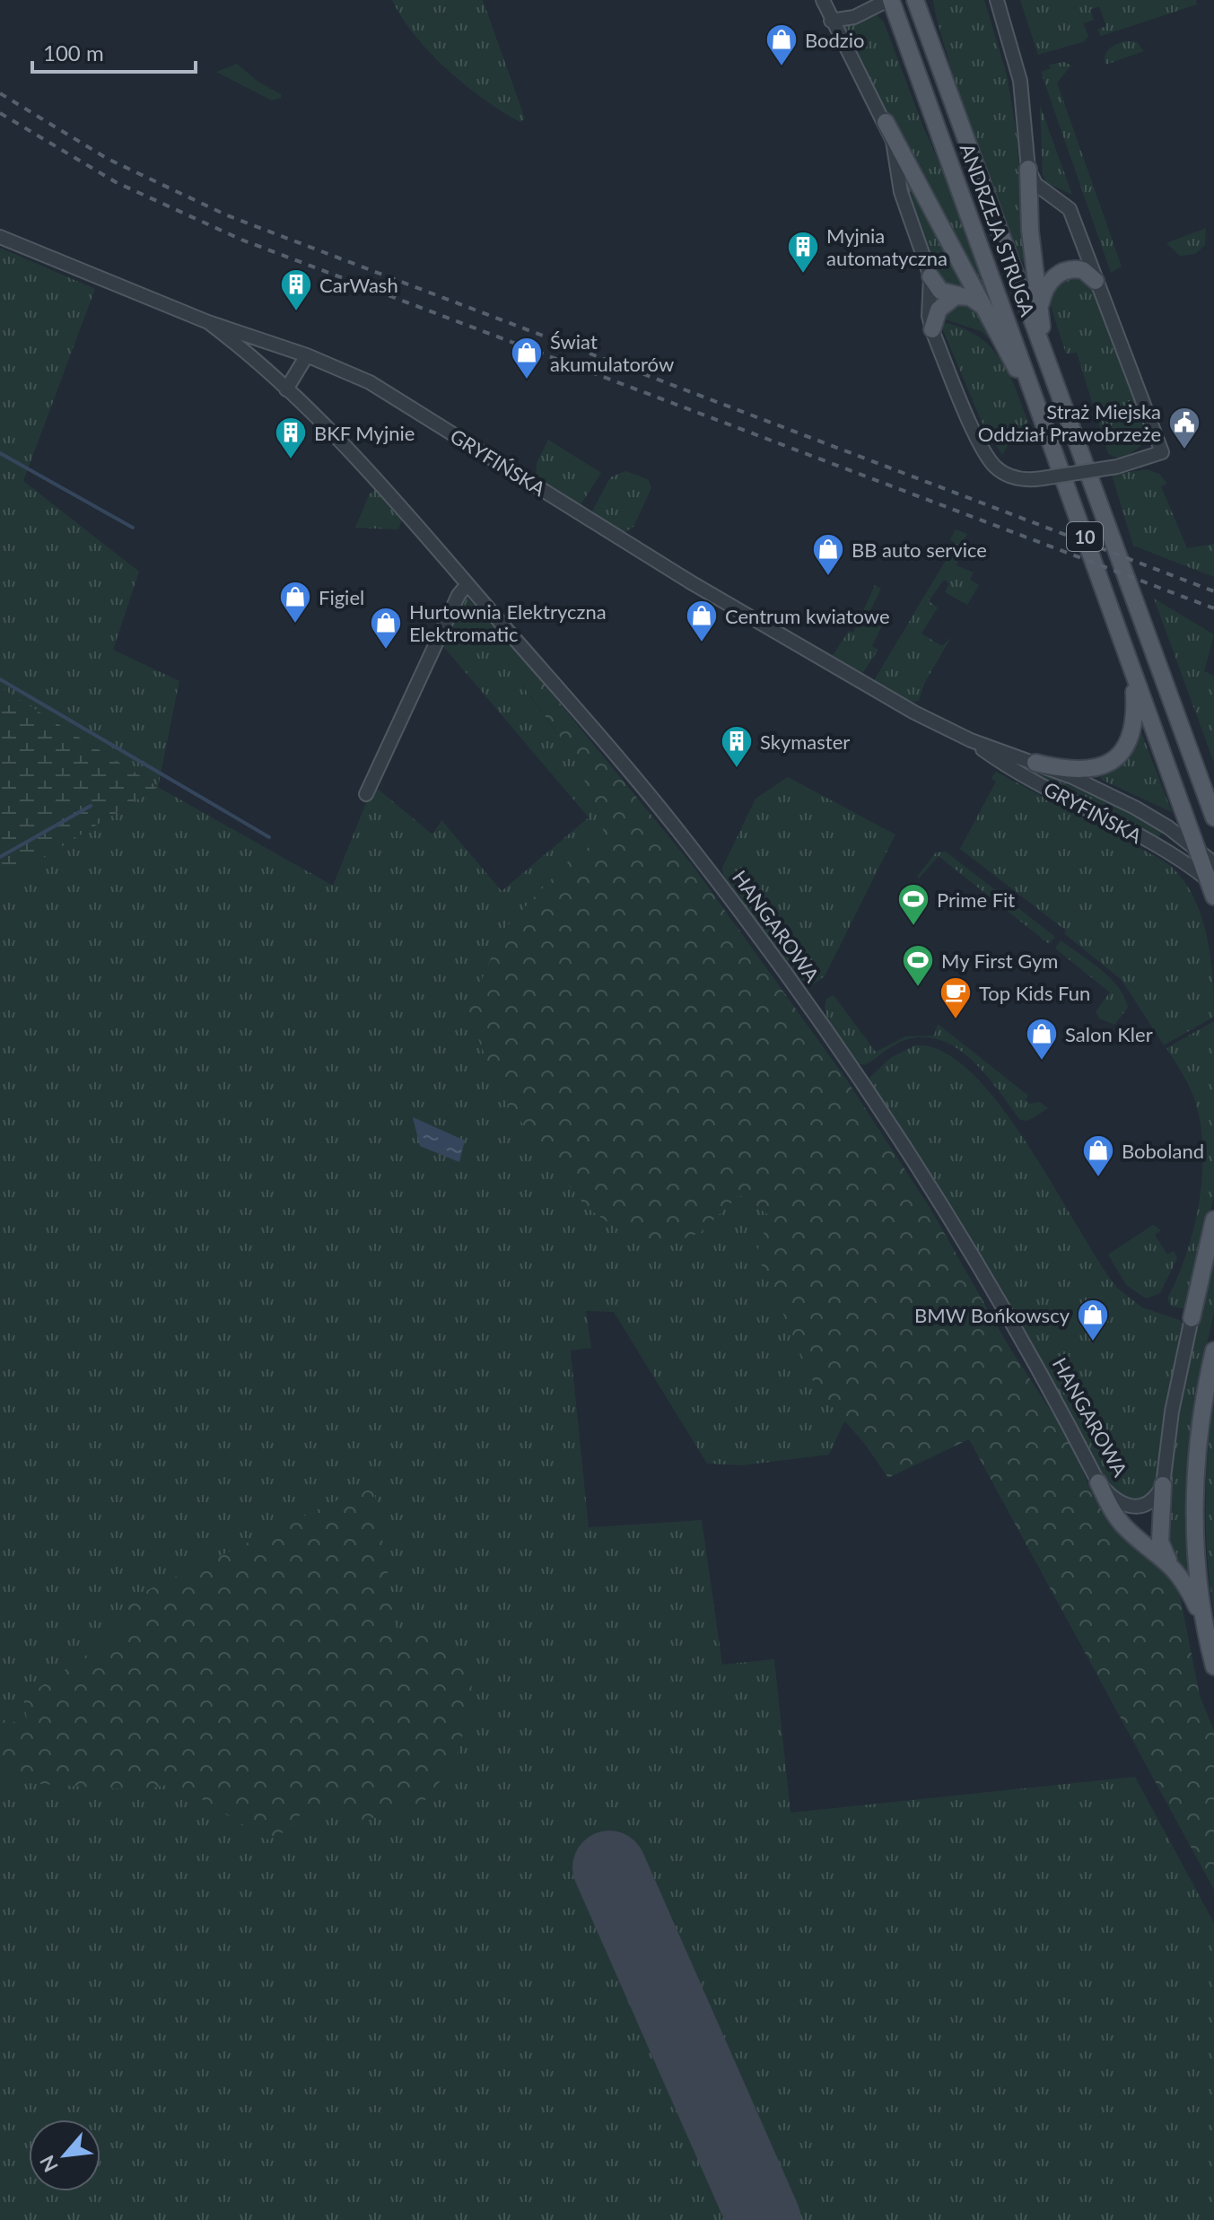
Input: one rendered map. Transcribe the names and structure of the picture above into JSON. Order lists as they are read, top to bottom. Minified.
{"streets":{"main road":["ANDRZEJA STRUGA","10"],"street":["GRYFIŃSKA","HANGAROWA"]},"crossings":[["ANDRZEJA STRUGA","GRYFIŃSKA"],["GRYFIŃSKA","HANGAROWA"]],"places":{"shop":["Bodzio","Świat akumulatorów","BB auto service","Figiel","Centrum kwiatowe","Hurtownia Elektryczna Elektromatic","Salon Kler","Boboland","BMW Bońkowscy"],"building":["Myjnia automatyczna","CarWash","BKF Myjnie","Skymaster"],"public building":["Straż Miejska Oddział Prawobrzeże"],"sports":["Prime Fit","My First Gym"],"cafe":["Top Kids Fun"]},"scale_bar":"100 m","north":"bottom left"}
